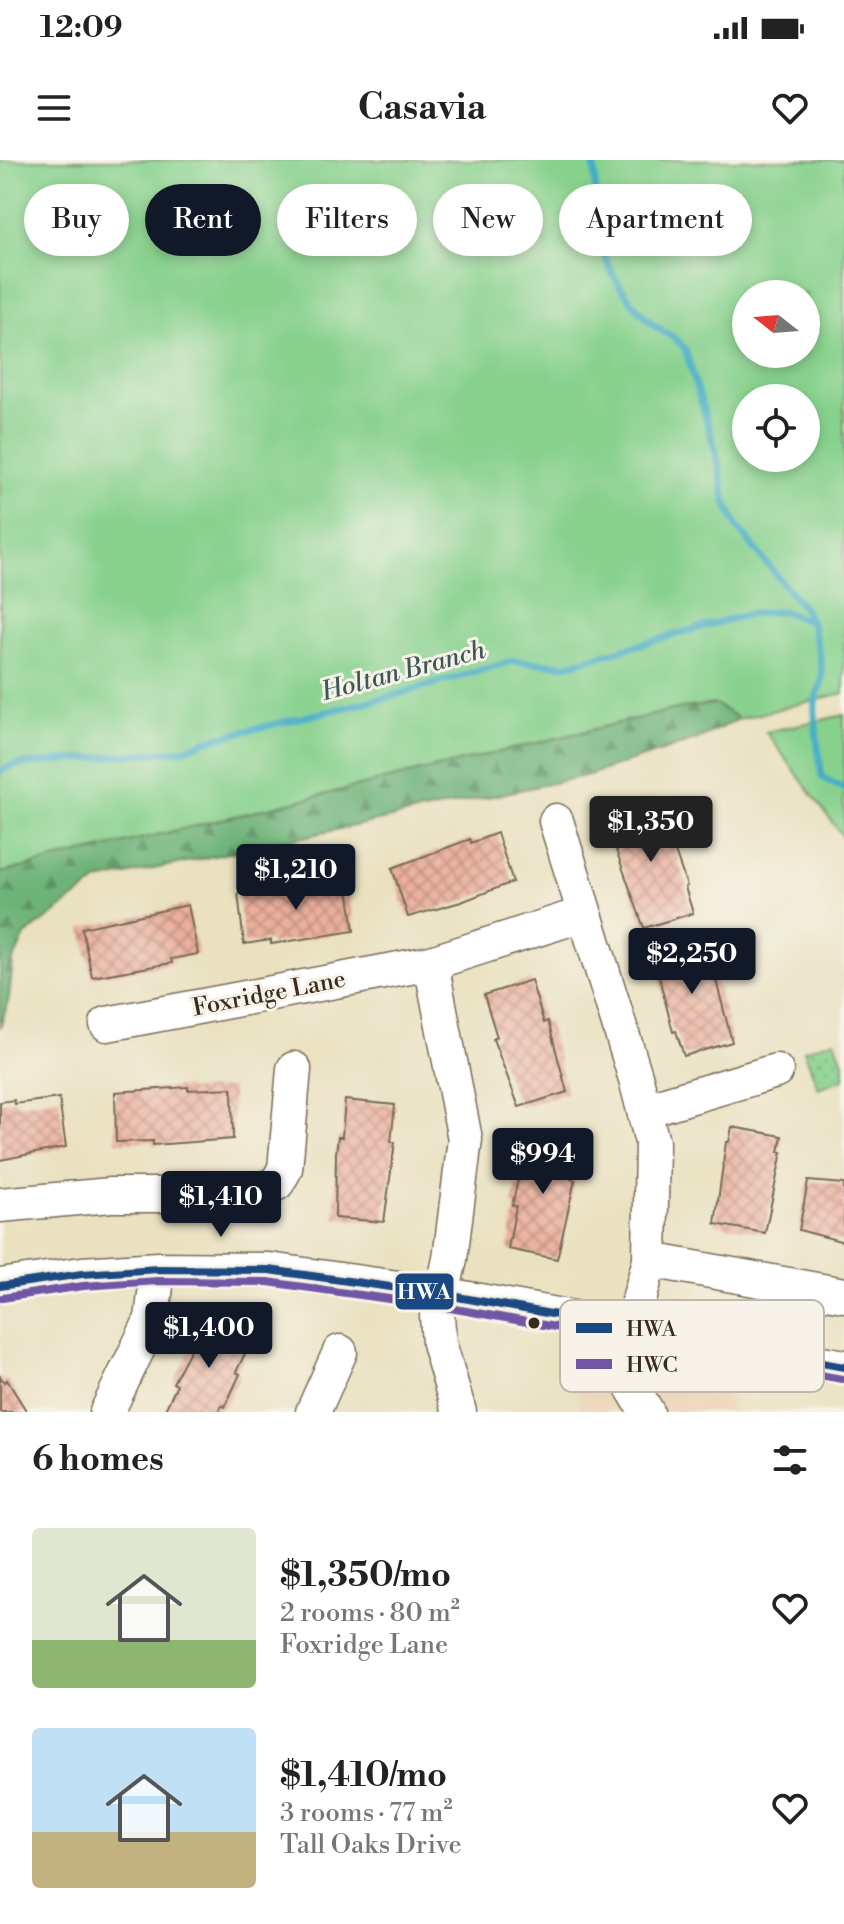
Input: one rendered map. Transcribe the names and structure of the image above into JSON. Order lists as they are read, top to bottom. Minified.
{"streets":{"street":["Foxridge Lane"]},"water":["Holtan Branch"],"lines":["transit line HWA","transit line HWC"],"legend":["HWA","HWC"],"north":"left","page":{"status":"12:09","header":"Casavia","chip":["Buy","Rent","Filters","New","Apartment"],"price":["$1,350","$1,210","$2,250","$994","$1,410","$1,400"],"heading":"6 homes","list":[{"name":"$1,350/mo","note":"2 rooms · 80 m² · Foxridge Lane"},{"name":"$1,410/mo","note":"3 rooms · 77 m² · Tall Oaks Drive"}]}}
